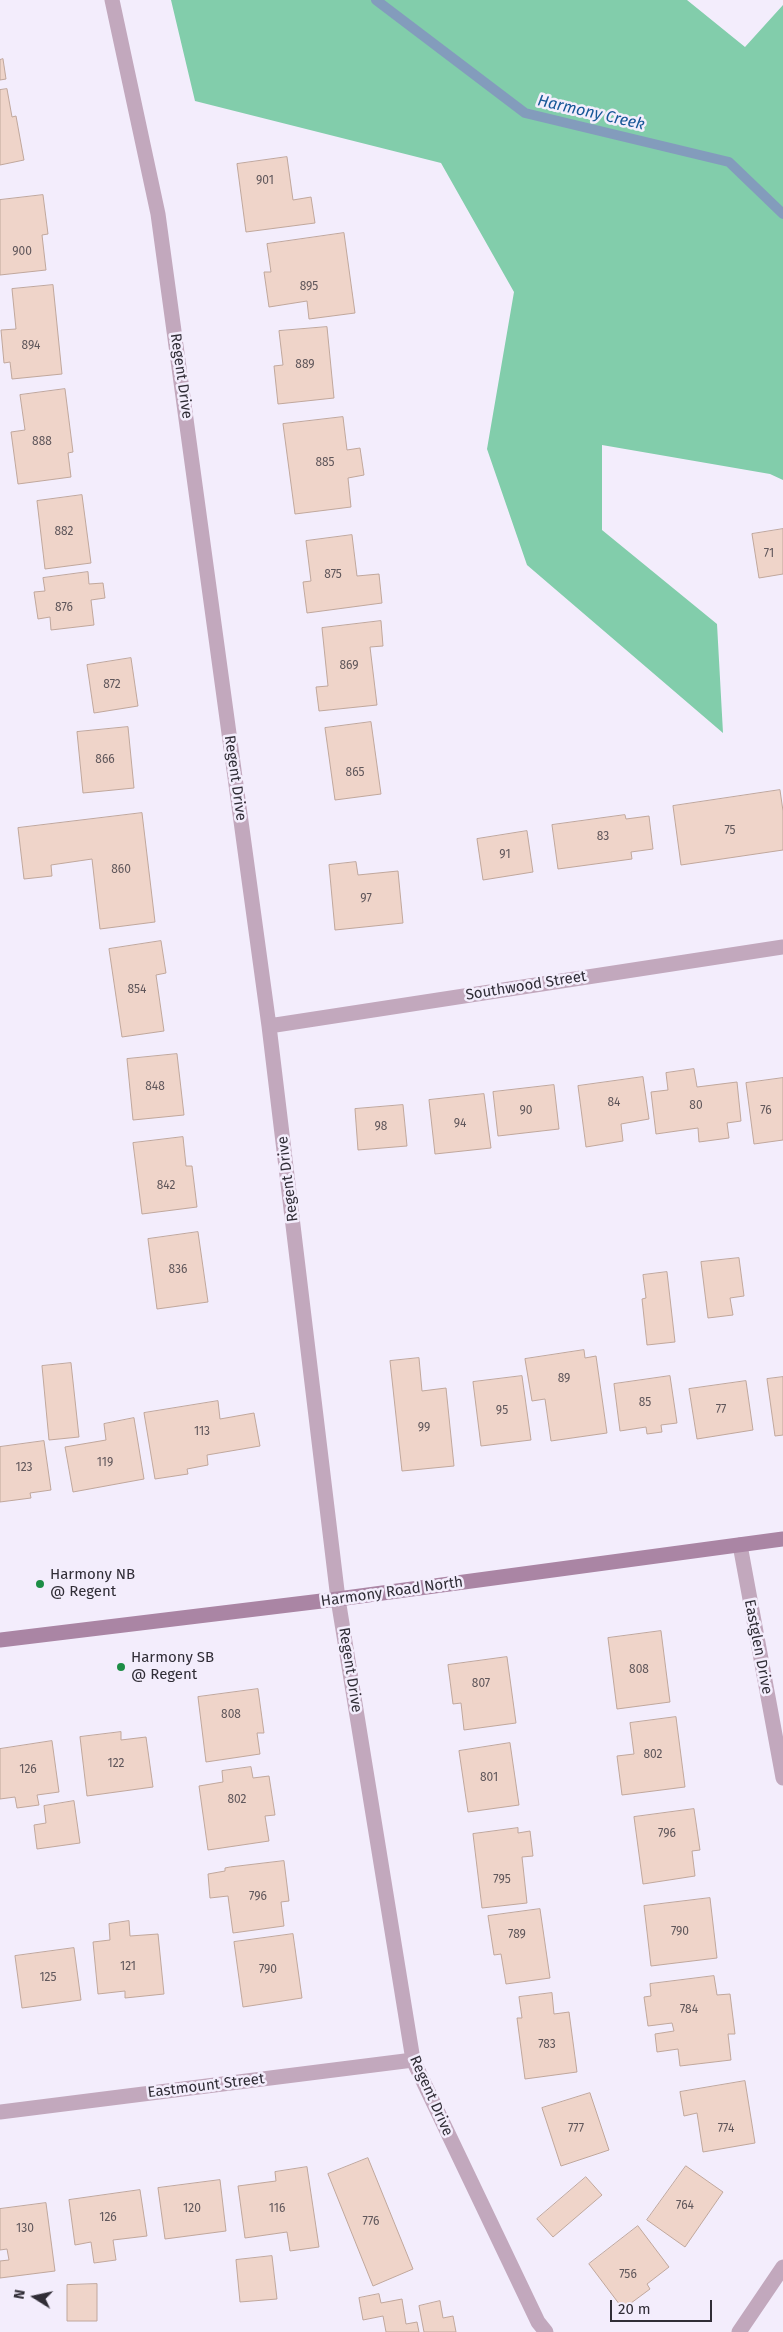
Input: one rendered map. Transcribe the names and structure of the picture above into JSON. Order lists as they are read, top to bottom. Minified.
{"streets":{"main road":["Harmony Road North"],"street":["Regent Drive","Southwood Street","Eastglen Drive","Eastmount Street"]},"crossings":[["Regent Drive","Southwood Street"],["Regent Drive","Harmony Road North"],["Regent Drive","Eastmount Street"],["Harmony Road North","Eastglen Drive"]],"water":["Harmony Creek"],"places":["Harmony NB @ Regent","Harmony SB @ Regent"],"house_numbers":["901","900","895","894","889","888","885","882","71","875","876","869","872","866","865","75","83","91","860","97","854","848","84","80","90","76","94","98","842","836","89","85","77","95","99","113","119","123","808","807","808","802","122","126","801","802","796","795","796","790","789","121","790","125","784","783","777","774","764","120","116","126","776","130","756"],"scale_bar":"20 m","north":"left"}
